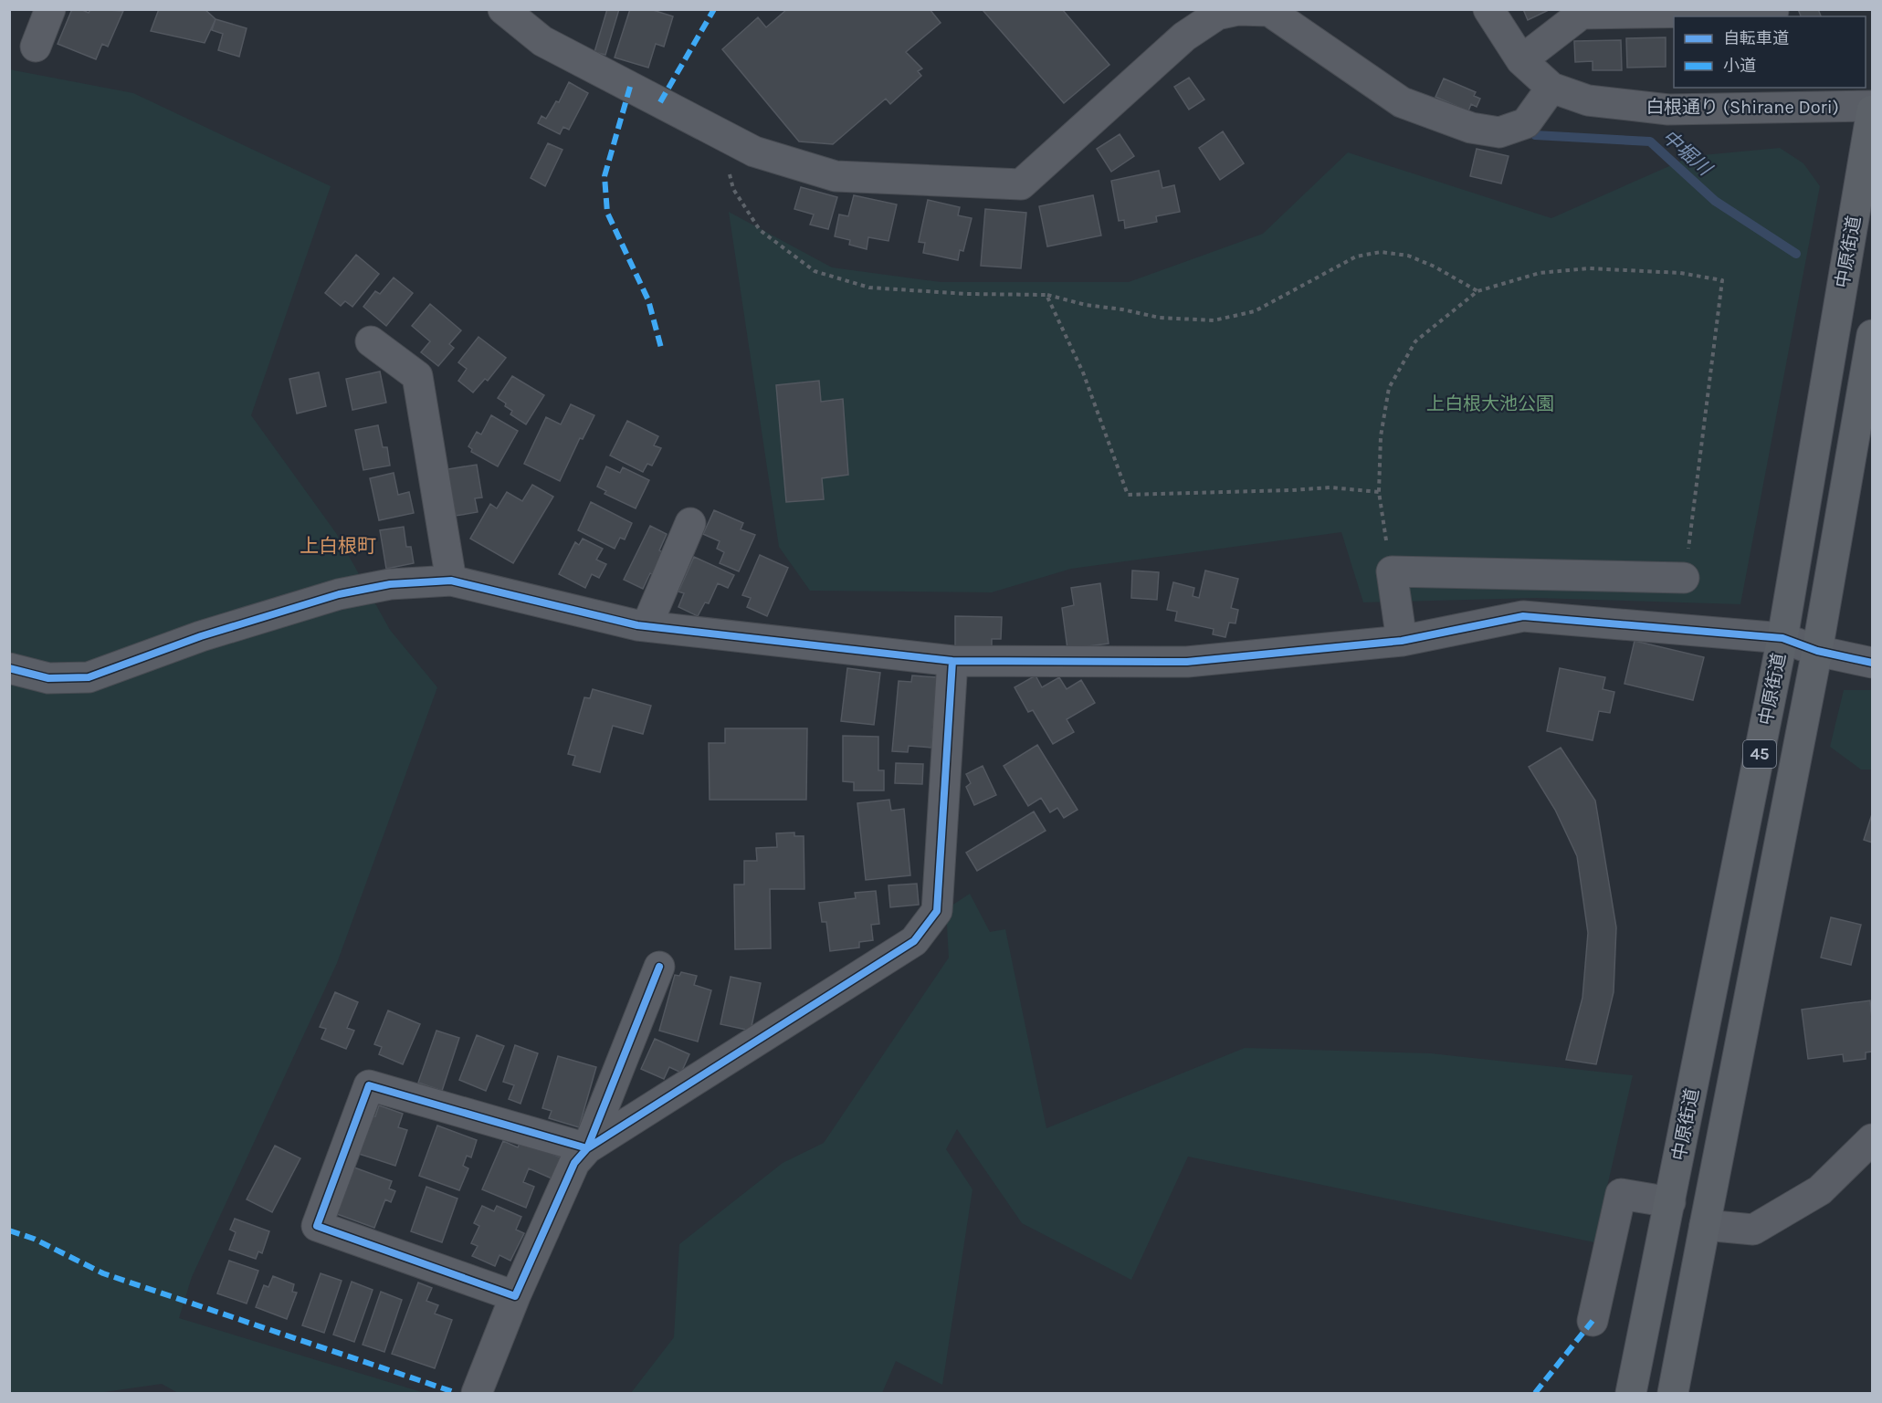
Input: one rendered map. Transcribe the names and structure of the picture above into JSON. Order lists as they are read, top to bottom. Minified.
{"streets":{"main road":["中原街道","45"],"street":["白根通り (Shirane Dori)"]},"districts":["上白根町"],"water":["中堀川"],"parks":["上白根大池公園"],"legend":["自転車道","小道"]}
